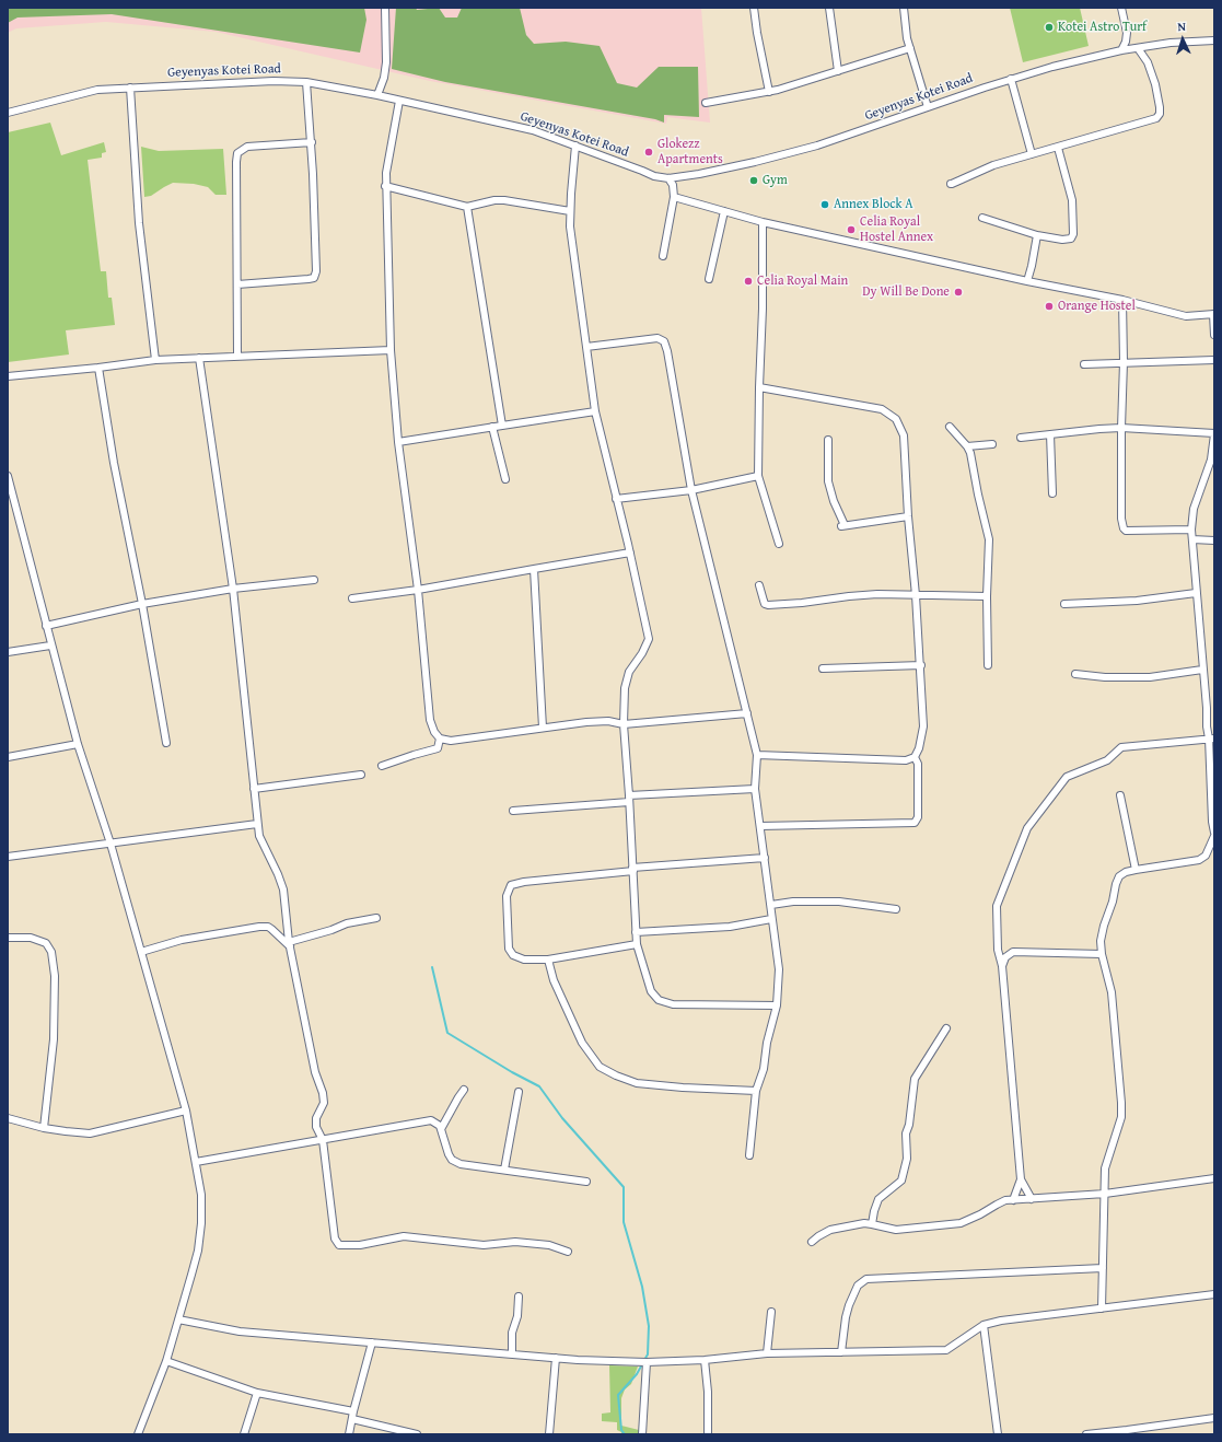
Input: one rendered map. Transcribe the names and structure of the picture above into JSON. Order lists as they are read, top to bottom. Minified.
{"streets":{"street":["Geyenyas Kotei Road"]},"places":["Kotei Astro Turf","Glokezz Apartments","Gym","Annex Block A","Celia Royal Hostel Annex","Celia Royal Main","Dy Will Be Done","Orange Hostel"],"north":"top"}
